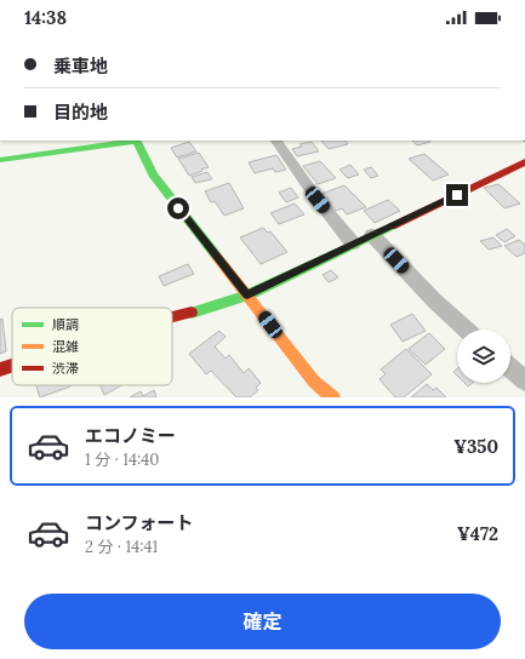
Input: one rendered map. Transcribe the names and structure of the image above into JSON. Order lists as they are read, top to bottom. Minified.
{"legend":["順調","混雑","渋滞"],"page":{"status":"14:38","banner":["乗車地","目的地"],"list":[{"name":"エコノミー","note":"1 分 · 14:40","value":"¥350"},{"name":"コンフォート","note":"2 分 · 14:41","value":"¥472"}],"buttons":"確定"}}
